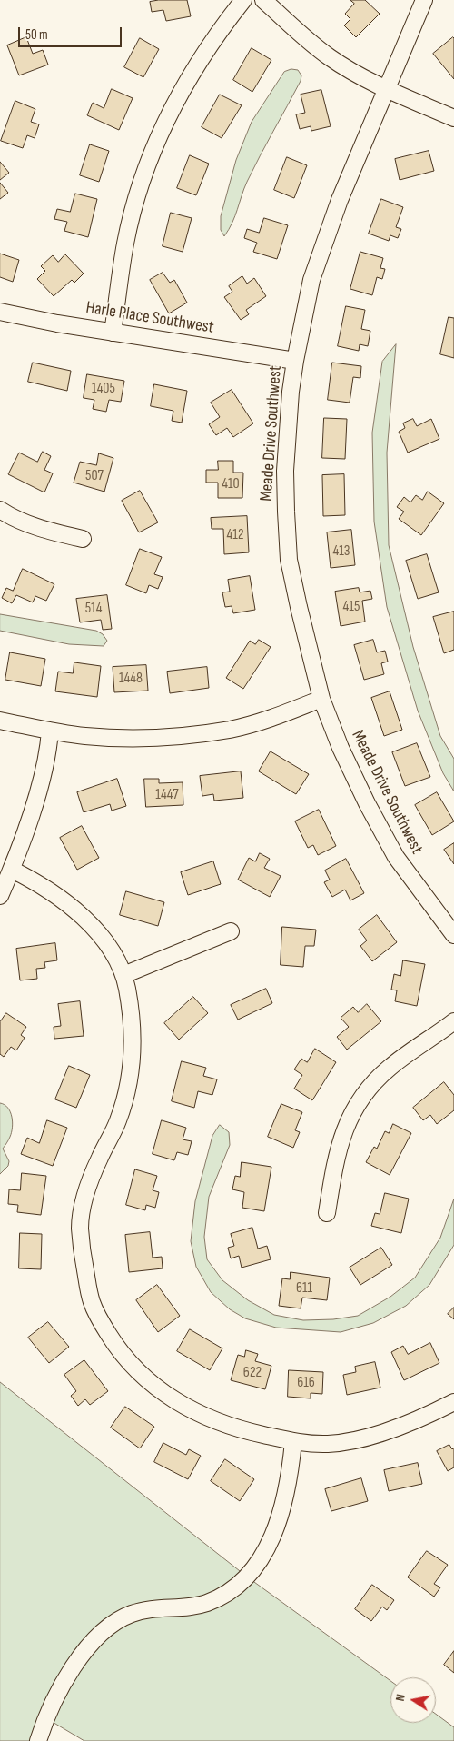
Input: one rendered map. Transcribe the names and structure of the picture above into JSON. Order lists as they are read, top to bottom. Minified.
{"streets":{"street":["Harle Place Southwest","Meade Drive Southwest"]},"crossings":[["Harle Place Southwest","Meade Drive Southwest"]],"house_numbers":["1405","507","410","412","413","415","514","1448","1447","611","622","616"],"scale_bar":"50 m","north":"left"}
